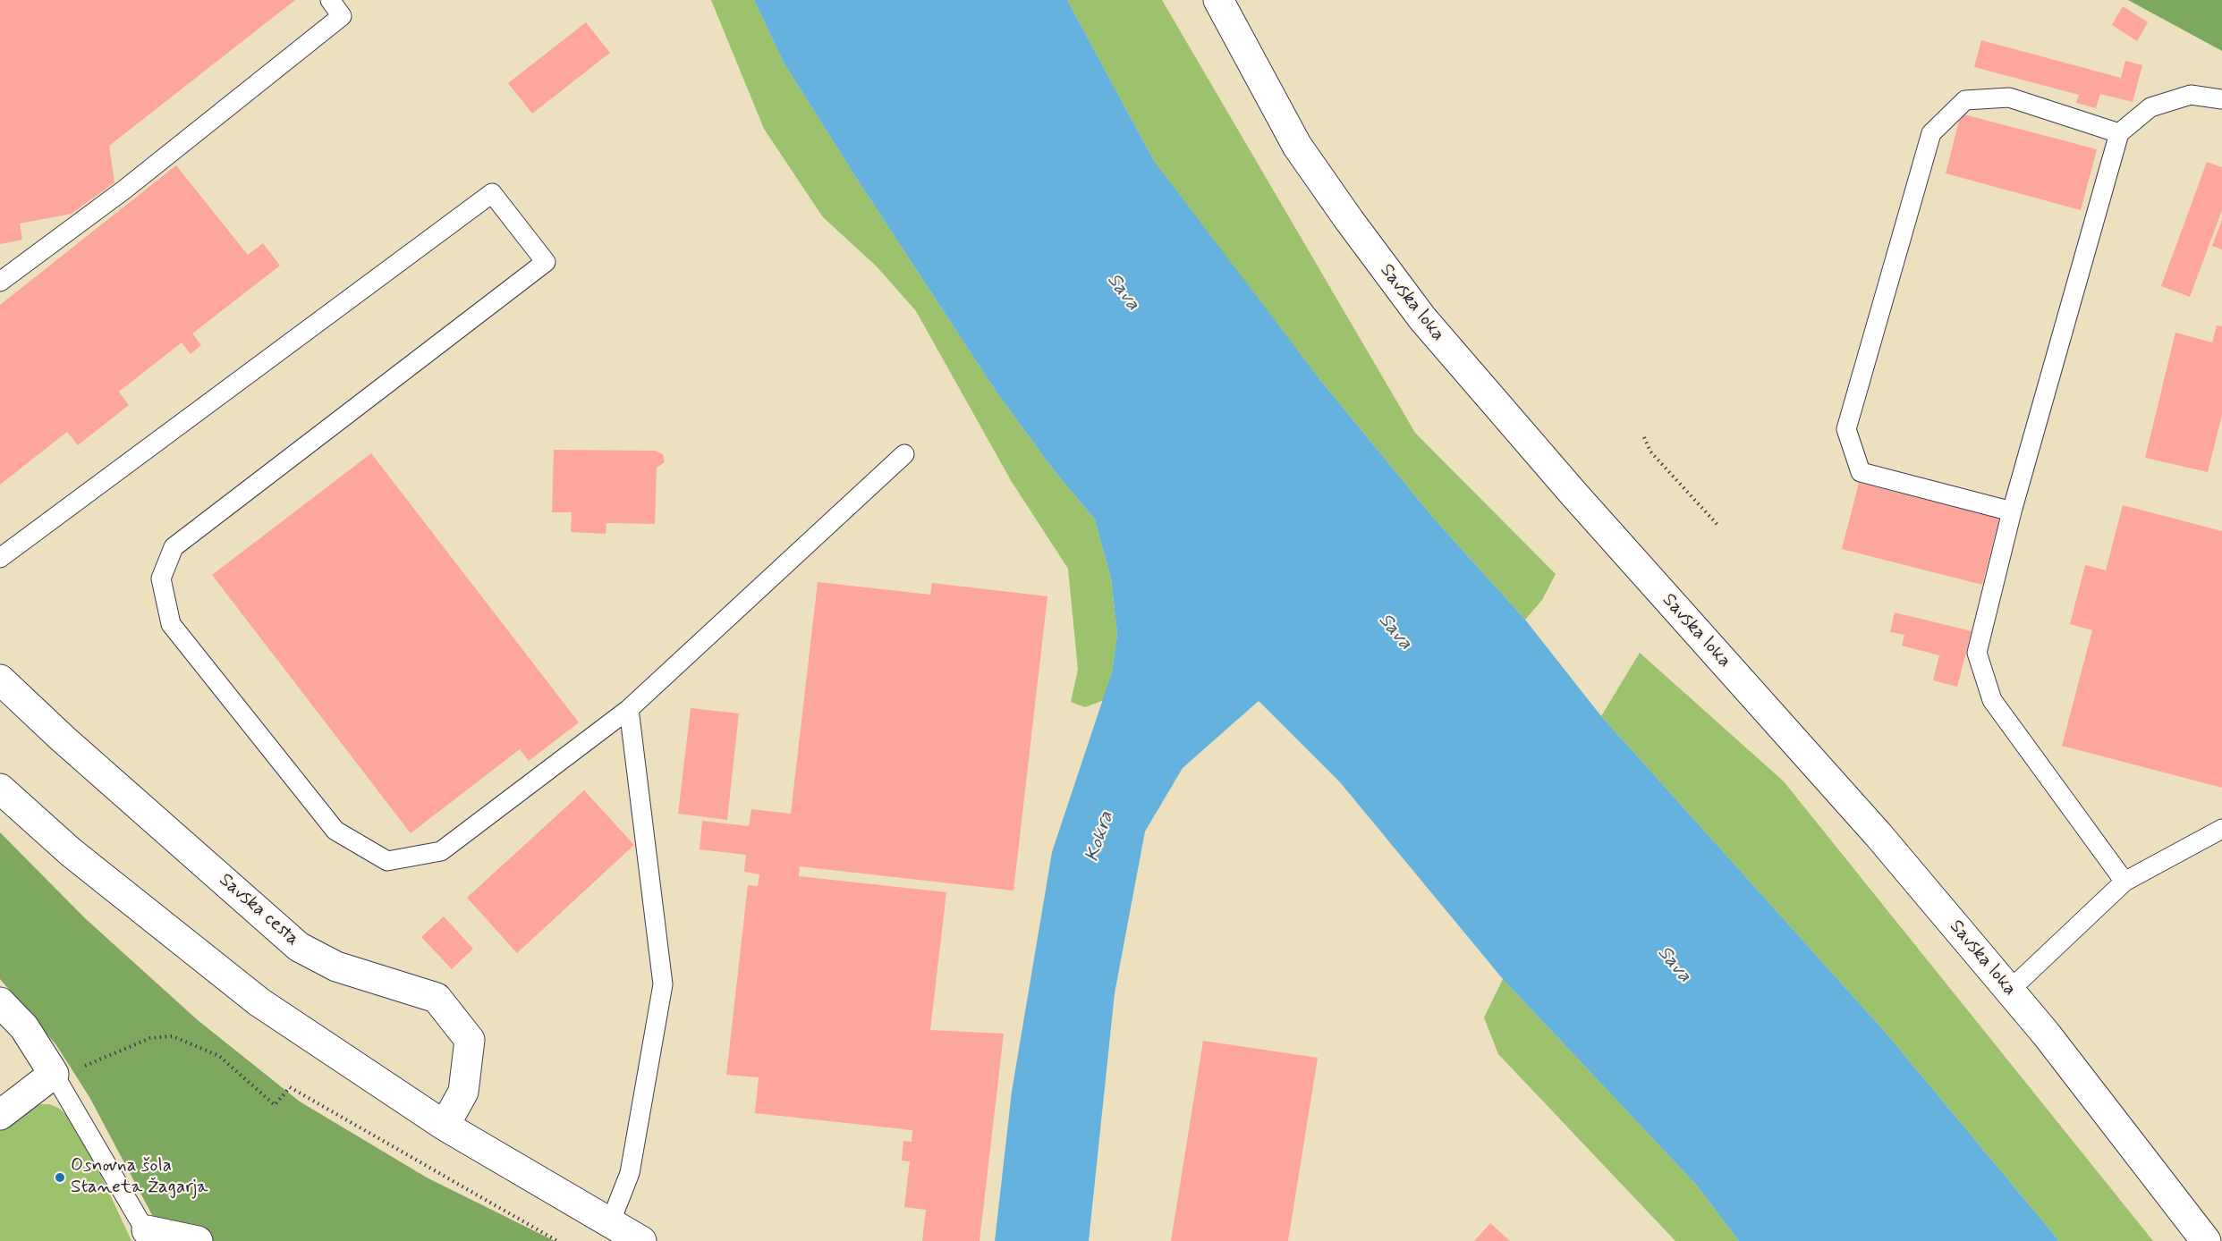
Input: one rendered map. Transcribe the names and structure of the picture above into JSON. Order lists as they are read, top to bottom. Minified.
{"streets":{"street":["Savska loka","Savska cesta"]},"water":["Sava","Kokra"],"places":["Osnovna šola Staneta Žagarja"]}
